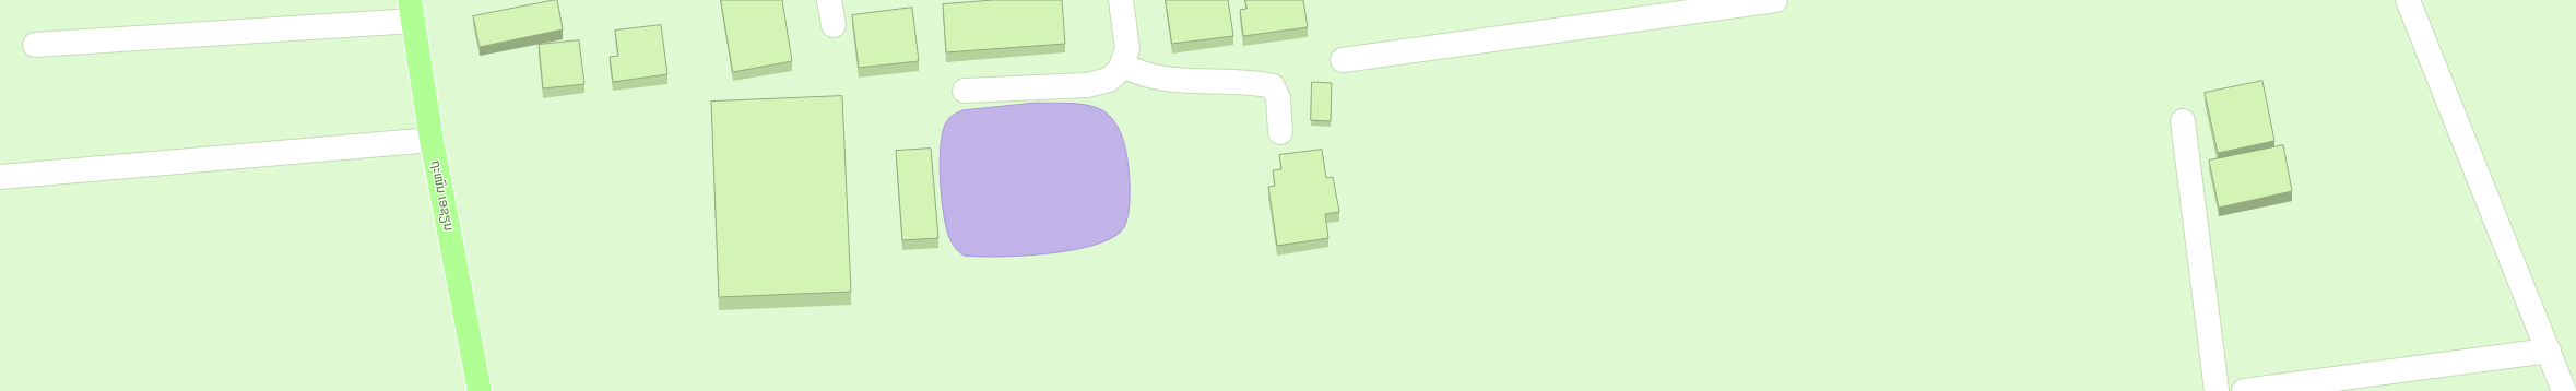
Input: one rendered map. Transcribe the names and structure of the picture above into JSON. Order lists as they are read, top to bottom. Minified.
{"streets":{"main road":["ຖະໜົນ ເອຊຽນ"]}}
